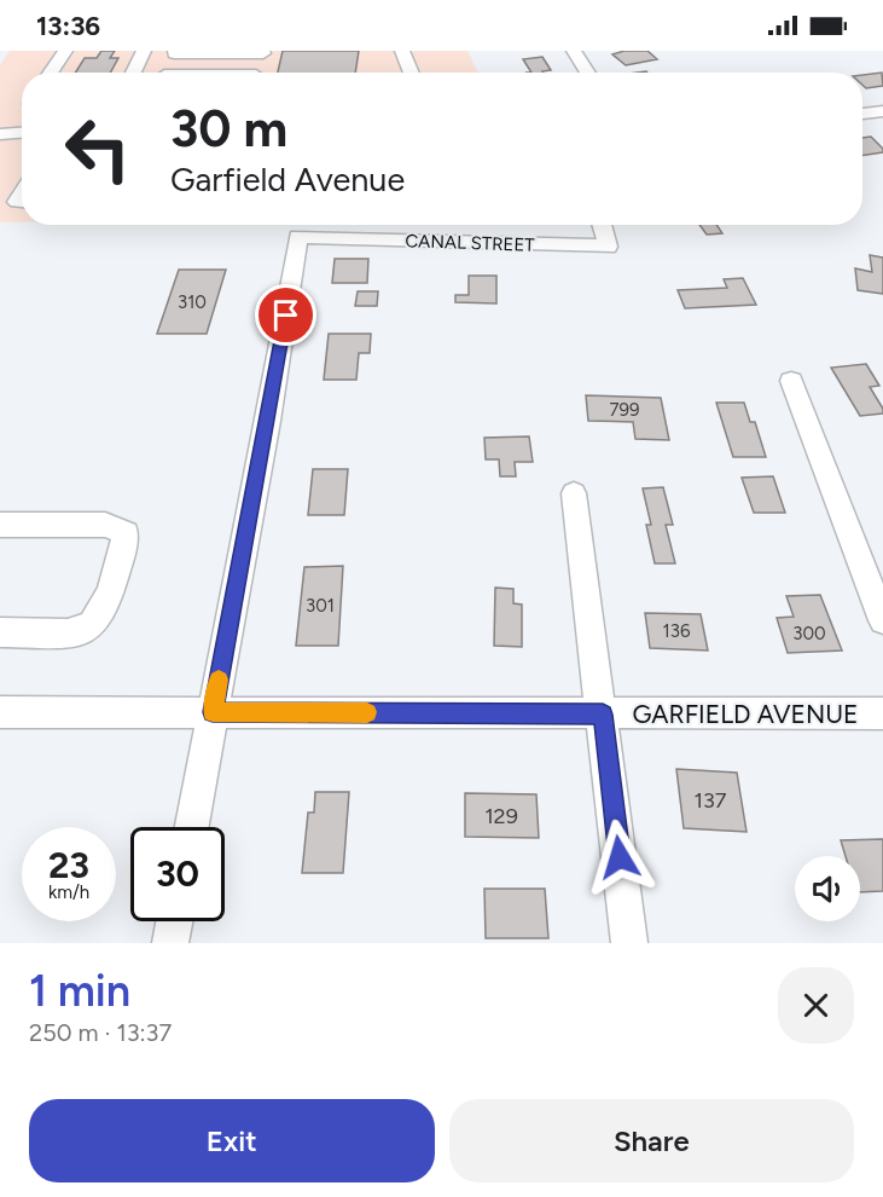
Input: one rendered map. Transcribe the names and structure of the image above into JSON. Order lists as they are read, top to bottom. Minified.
{"streets":{"street":["CANAL STREET","GARFIELD AVENUE"]},"crossings":[["CANAL STREET","GARFIELD AVENUE"]],"house_numbers":["310","799","301","136","300","137","129"],"page":{"status":"13:36","turn":["30 m","Garfield Avenue"],"speed":"23 km/h","limit":"30","heading":["1 min","250 m · 13:37"],"buttons":["Exit","Share"]}}
